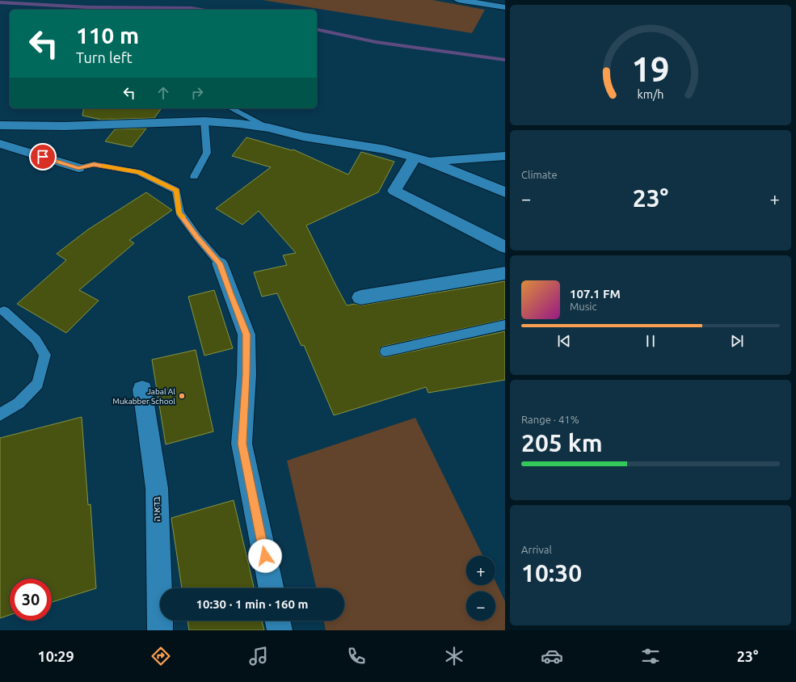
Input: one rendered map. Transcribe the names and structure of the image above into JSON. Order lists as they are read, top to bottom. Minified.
{"streets":{"street":["בדאיה"]},"places":["Jabal Al Mukabber School"],"page":{"turn":["110 m","Turn left"],"tile":["Climate",["Range · 41%","205 km"],["Arrival","10:30"]],"heat":["−","23°","+"],"song":["107.1 FM","Music"],"map_buttons":["+","−"],"limit":"30","trip":"10:30 · 1 min · 160 m","tabs":["10:29","23°"],"gauge":["19","km/h"]}}
